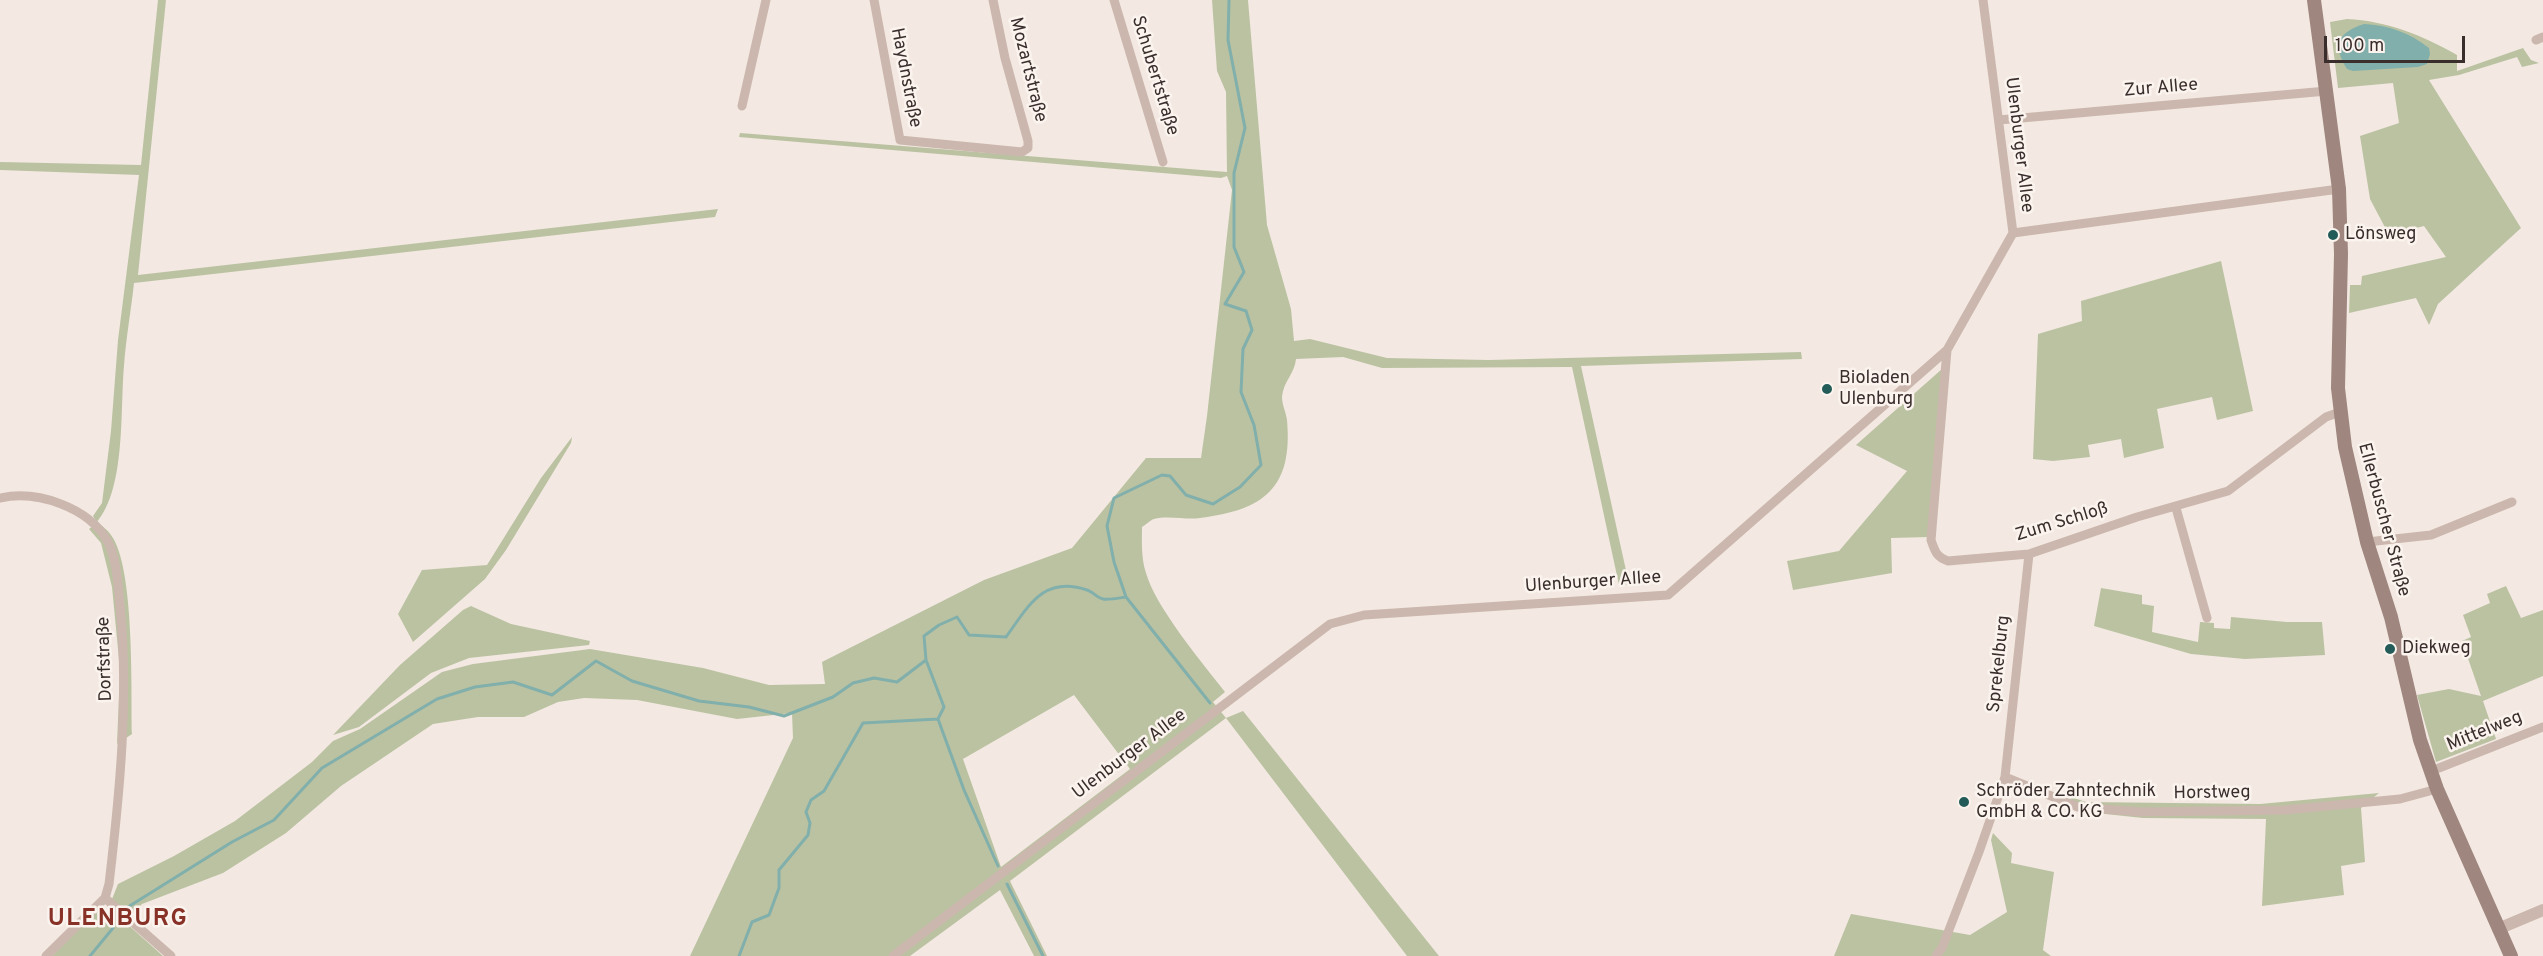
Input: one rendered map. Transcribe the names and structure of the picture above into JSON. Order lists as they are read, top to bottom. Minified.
{"streets":{"main road":["Ellerbuscher Straße"],"street":["Mozartstraße","Schubertstraße","Haydnstraße","Zur Allee","Ulenburger Allee","Zum Schloß","Dorfstraße","Sprekelburg","Mittelweg","Horstweg"]},"crossings":[["Mozartstraße","Haydnstraße"],["Zur Allee","Ulenburger Allee"],["Zur Allee","Ellerbuscher Straße"],["Ulenburger Allee","Zum Schloß"],["Ellerbuscher Straße","Zum Schloß"],["Ellerbuscher Straße","Horstweg"],["Zum Schloß","Sprekelburg"],["Sprekelburg","Horstweg"]],"districts":["ULENBURG"],"places":["Lönsweg","Bioladen Ulenburg","Diekweg","Schröder Zahntechnik GmbH & CO. KG"],"scale_bar":"100 m"}
